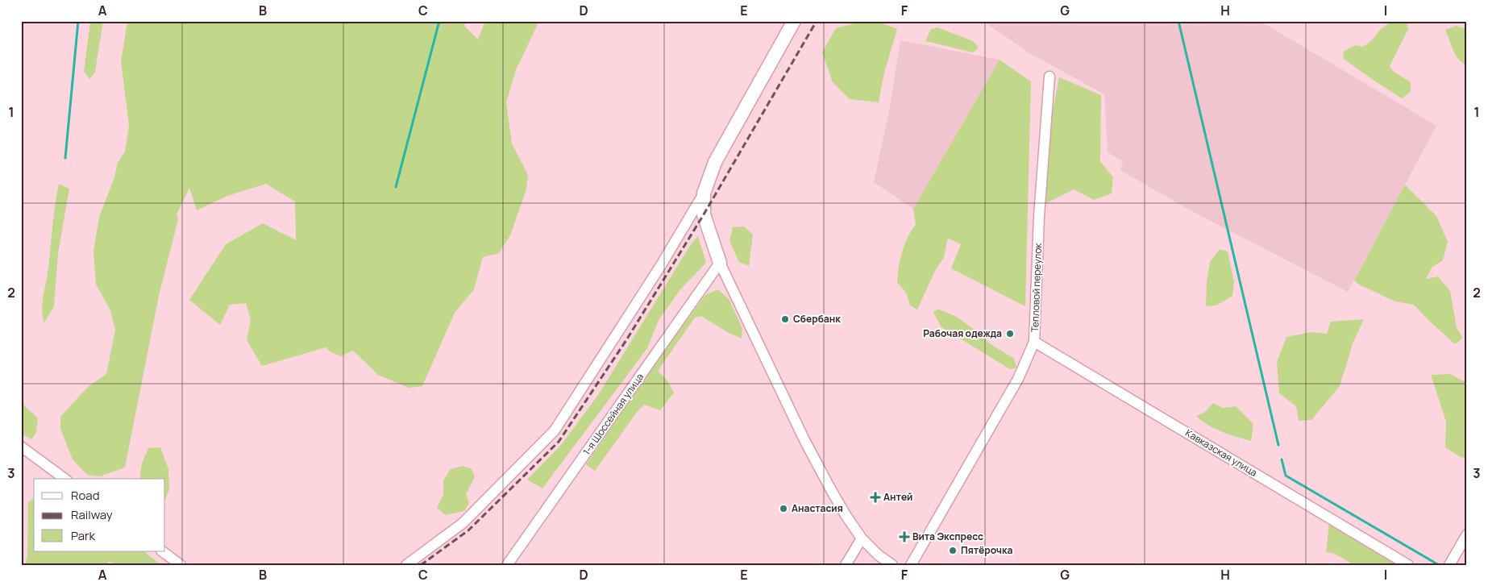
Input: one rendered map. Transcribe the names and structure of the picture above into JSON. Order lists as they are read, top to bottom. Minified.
{"streets":{"street":["Тепловой переулок","1-я Шоссейная улица","Кавказская улица"]},"crossings":[["Тепловой переулок","Кавказская улица"]],"places":{"other":["Сбербанк","Рабочая одежда","Анастасия","Пятёрочка"],"health":["Антей","Вита Экспресс"]},"legend":["Road","Railway","Park"],"grid":{"columns":["A","B","C","D","E","F","G","H","I"],"rows":["1","2","3"]}}
